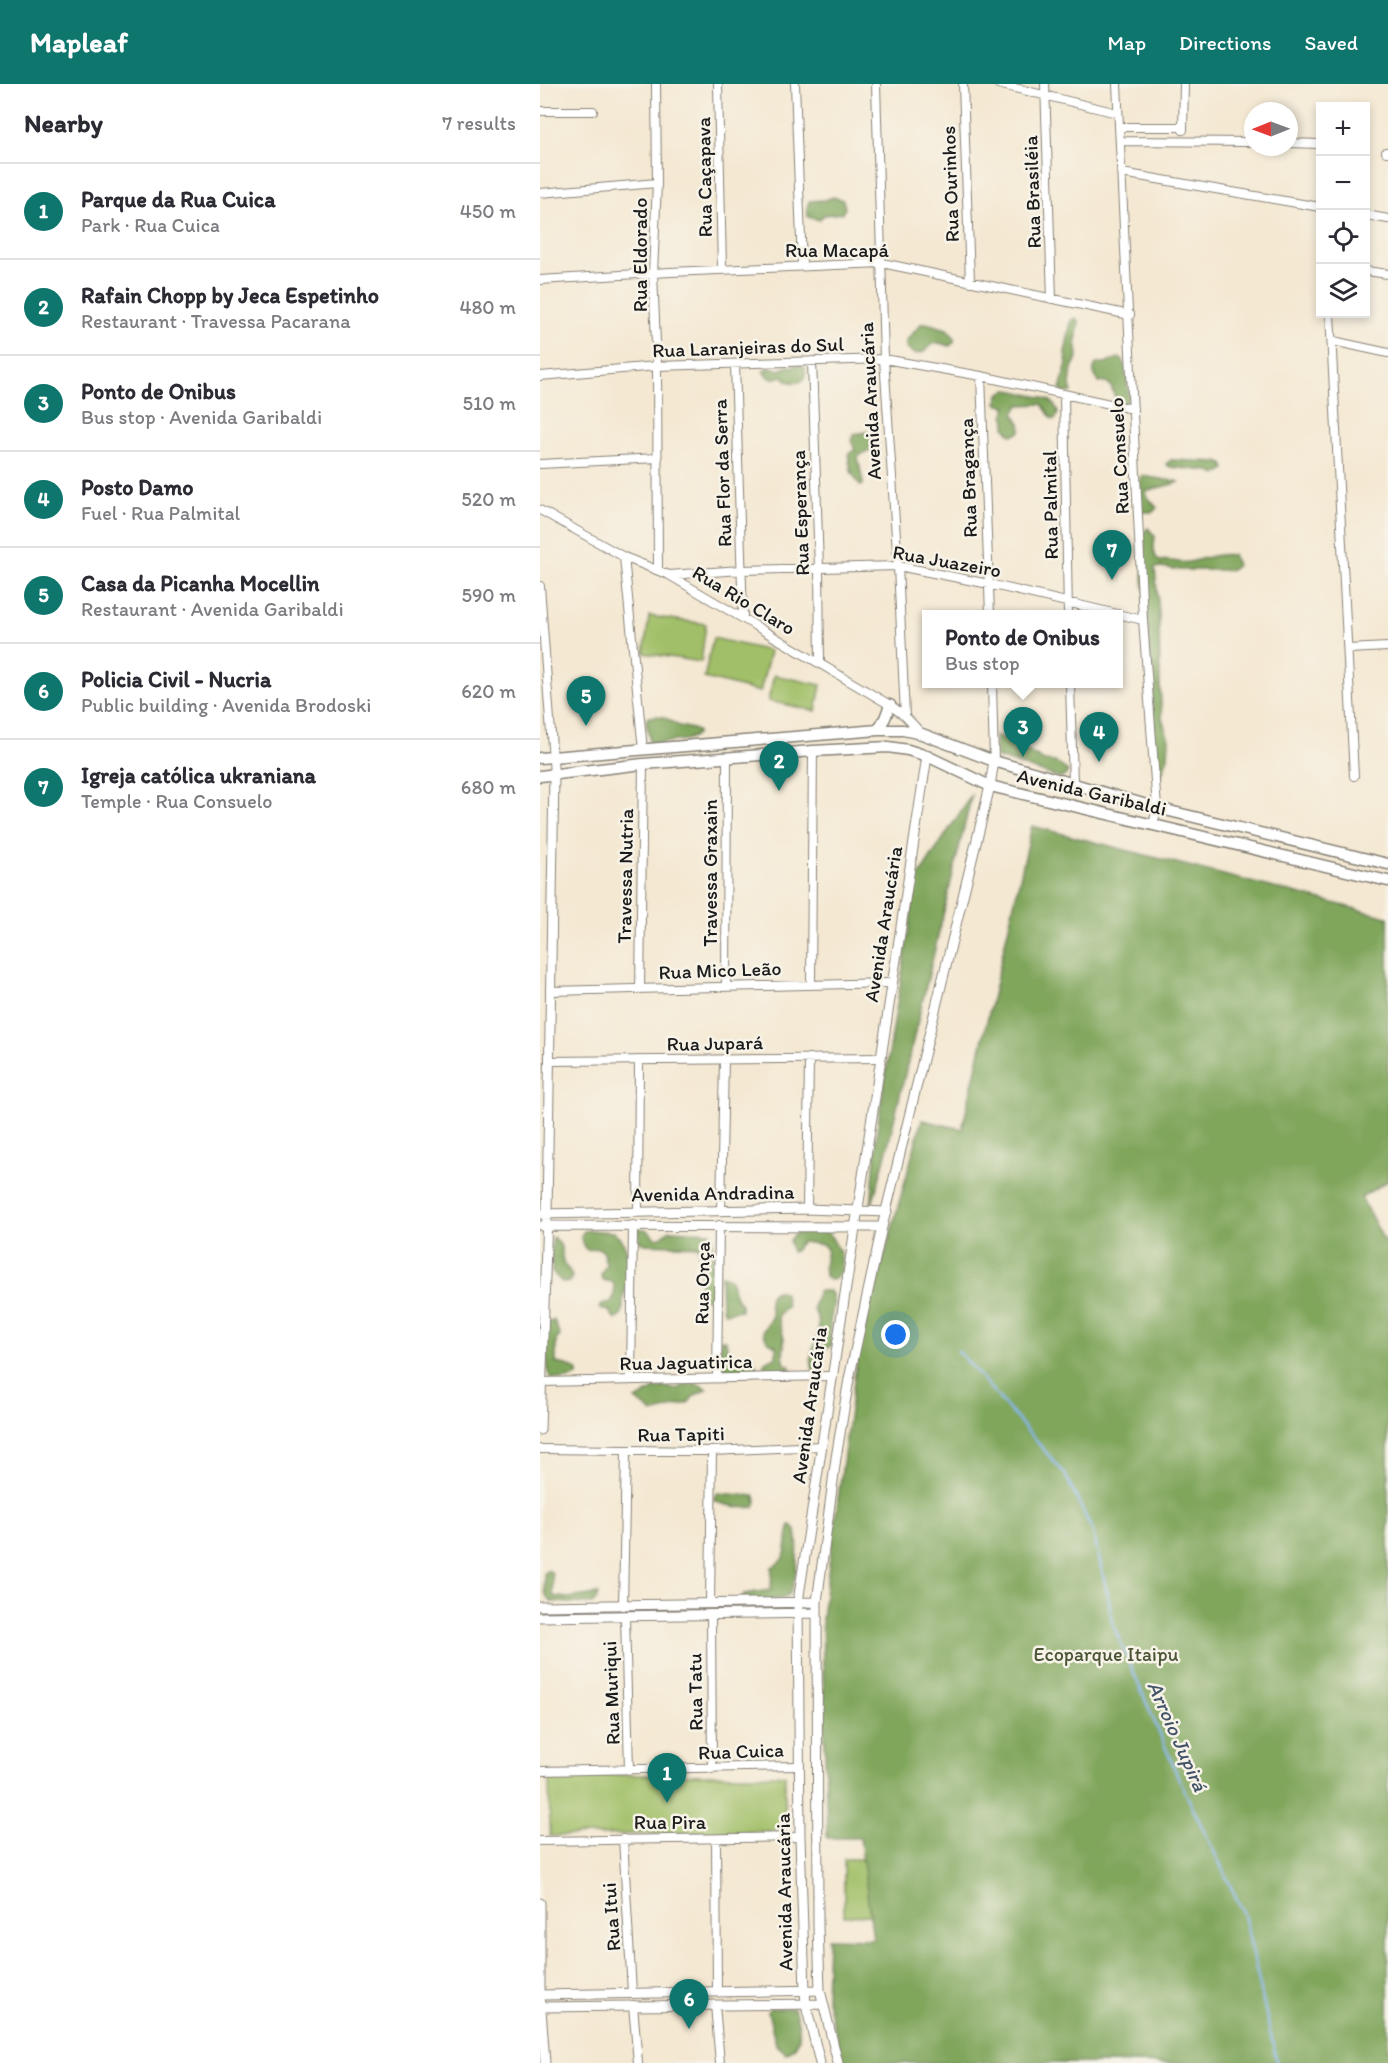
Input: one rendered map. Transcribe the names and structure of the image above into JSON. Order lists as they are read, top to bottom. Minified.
{"streets":{"main road":["Avenida Garibaldi"],"street":["Rua Caçapava","Rua Ourinhos","Rua Brasiléia","Rua Macapá","Rua Eldorado","Rua Laranjeiras do Sul","Avenida Araucária","Rua Consuelo","Rua Flor da Serra","Rua Bragança","Rua Palmital","Rua Esperança","Rua Juazeiro","Rua Rio Claro","Travessa Graxain","Travessa Nutria","Rua Mico Leão","Rua Jupará","Avenida Andradina","Rua Onça","Rua Jaguatirica","Rua Tapiti","Rua Tatu","Rua Muriqui","Rua Cuica","Rua Pira","Rua Itui"]},"crossings":[["Rua Caçapava","Rua Macapá"],["Rua Ourinhos","Rua Macapá"],["Rua Brasiléia","Rua Macapá"],["Rua Macapá","Rua Eldorado"],["Rua Macapá","Avenida Araucária"],["Rua Macapá","Rua Consuelo"],["Rua Eldorado","Rua Laranjeiras do Sul"],["Rua Eldorado","Rua Rio Claro"],["Rua Laranjeiras do Sul","Avenida Araucária"],["Rua Laranjeiras do Sul","Rua Consuelo"],["Rua Laranjeiras do Sul","Rua Flor da Serra"],["Rua Laranjeiras do Sul","Rua Bragança"],["Rua Laranjeiras do Sul","Rua Palmital"],["Rua Laranjeiras do Sul","Rua Esperança"],["Avenida Araucária","Rua Juazeiro"],["Avenida Araucária","Rua Rio Claro"],["Avenida Araucária","Avenida Garibaldi"],["Avenida Araucária","Rua Mico Leão"],["Avenida Araucária","Rua Jupará"],["Avenida Araucária","Avenida Andradina"],["Avenida Araucária","Rua Jaguatirica"],["Avenida Araucária","Rua Tapiti"],["Avenida Araucária","Rua Cuica"],["Avenida Araucária","Rua Pira"],["Rua Consuelo","Rua Juazeiro"],["Rua Consuelo","Avenida Garibaldi"],["Rua Flor da Serra","Rua Juazeiro"],["Rua Flor da Serra","Rua Rio Claro"],["Rua Bragança","Rua Juazeiro"],["Rua Palmital","Rua Juazeiro"],["Rua Esperança","Rua Juazeiro"],["Rua Esperança","Rua Rio Claro"],["Rua Juazeiro","Rua Rio Claro"],["Rua Rio Claro","Avenida Garibaldi"],["Avenida Garibaldi","Travessa Graxain"],["Avenida Garibaldi","Travessa Nutria"],["Travessa Graxain","Rua Mico Leão"],["Travessa Nutria","Rua Mico Leão"],["Avenida Andradina","Rua Onça"],["Rua Onça","Rua Jaguatirica"],["Rua Tapiti","Rua Tatu"],["Rua Tapiti","Rua Muriqui"],["Rua Tatu","Rua Cuica"],["Rua Muriqui","Rua Cuica"],["Rua Pira","Rua Itui"]],"water":["Arroio Jupirá"],"parks":["Ecoparque Itaipu"],"north":"left","page":{"header":"Mapleaf","nav":["Map","Directions","Saved"],"heading":["Nearby","7 results"],"map_buttons":["+","−"],"list":[{"mark":"1","name":"Parque da Rua Cuica","note":"Park · Rua Cuica","value":"450 m"},{"mark":"2","name":"Rafain Chopp by Jeca Espetinho","note":"Restaurant · Travessa Pacarana","value":"480 m"},{"mark":"3","name":"Ponto de Onibus","note":"Bus stop · Avenida Garibaldi","value":"510 m"},{"mark":"4","name":"Posto Damo","note":"Fuel · Rua Palmital","value":"520 m"},{"mark":"5","name":"Casa da Picanha Mocellin","note":"Restaurant · Avenida Garibaldi","value":"590 m"},{"mark":"6","name":"Policia Civil - Nucria","note":"Public building · Avenida Brodoski","value":"620 m"},{"mark":"7","name":"Igreja católica ukraniana","note":"Temple · Rua Consuelo","value":"680 m"}],"pins":["7","5","3","4","2","1","6"],"popup":["Ponto de Onibus","Bus stop"]}}
